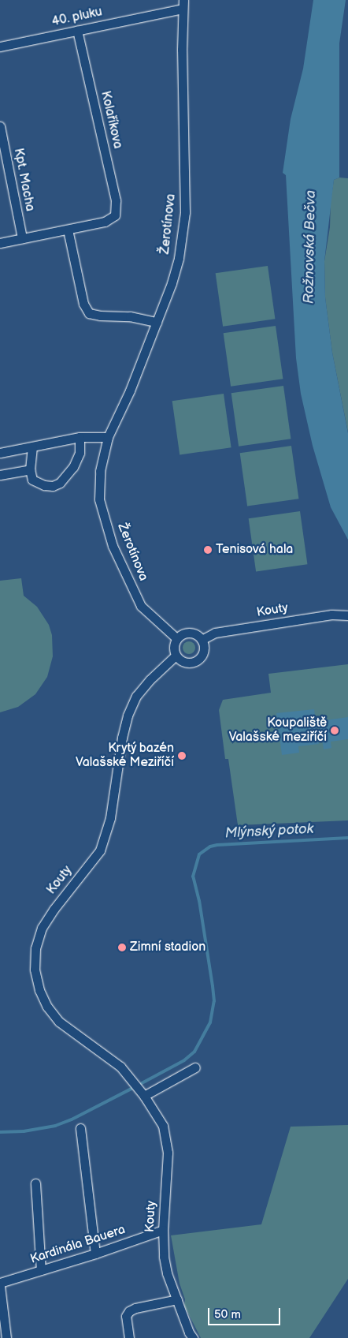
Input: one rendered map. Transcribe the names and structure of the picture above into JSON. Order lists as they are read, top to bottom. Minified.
{"streets":{"street":["40. pluku","Kolaříkova","Kpt. Macha","Žerotínova","Kouty","Kardinála Bauera"]},"crossings":[["40. pluku","Kolaříkova"],["40. pluku","Žerotínova"],["Žerotínova","Kouty"],["Kouty","Kardinála Bauera"]],"water":["Rožnovská Bečva","Mlýnský potok"],"places":["Tenisová hala","Koupaliště Valašské meziříčí","Krytý bazén Valašské Meziříčí","Zimní stadion"],"scale_bar":"50 m"}
